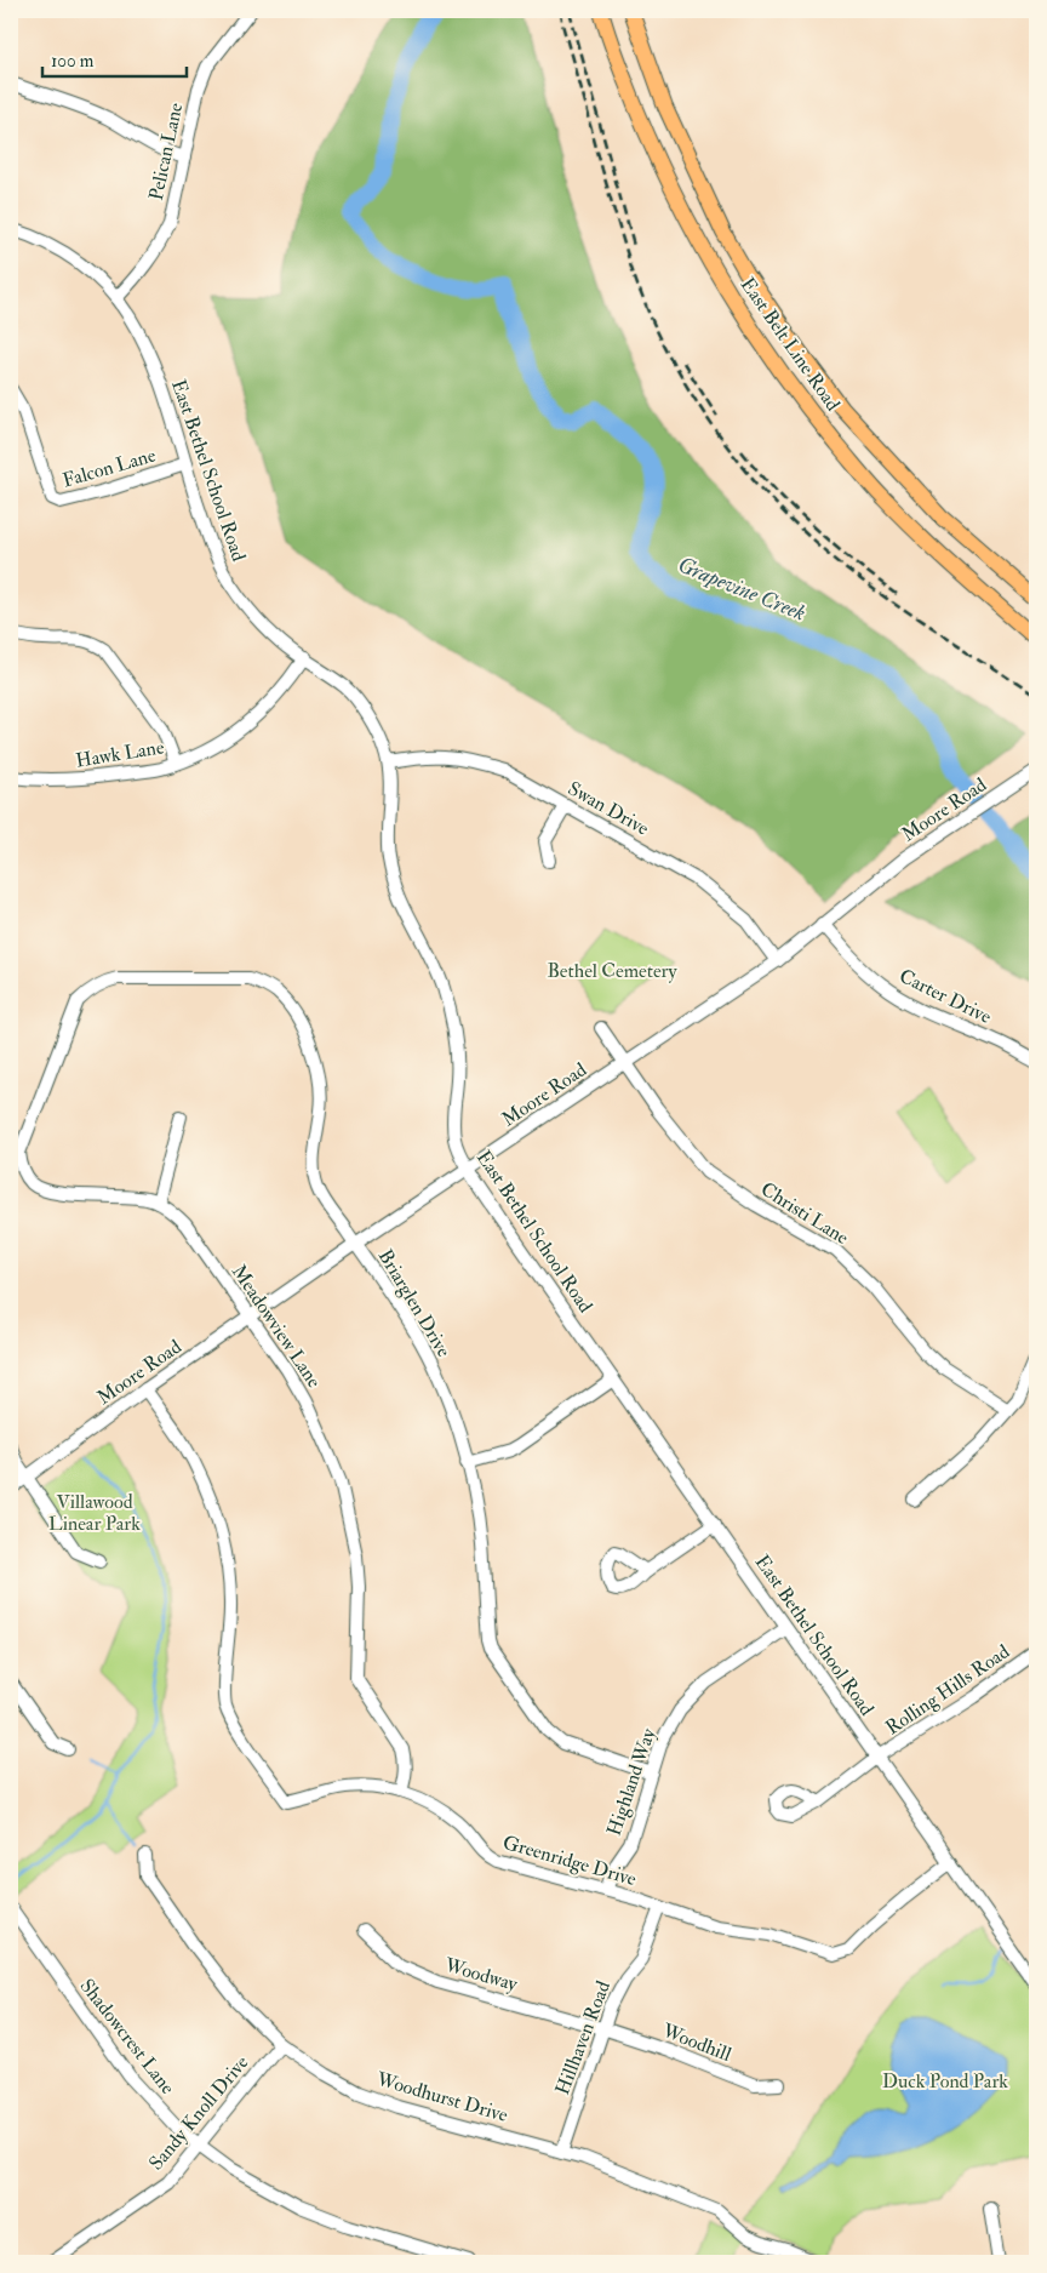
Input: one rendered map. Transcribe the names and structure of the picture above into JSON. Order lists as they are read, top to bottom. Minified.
{"streets":{"main road":["East Belt Line Road"],"street":["Pelican Lane","Falcon Lane","East Bethel School Road","Hawk Lane","Swan Drive","Moore Road","Carter Drive","Christi Lane","Briarglen Drive","Meadowview Lane","Rolling Hills Road","Highland Way","Greenridge Drive","Woodway","Shadowcrest Lane","Hillhaven Road","Woodhill","Woodhurst Drive","Sandy Knoll Drive"]},"crossings":[["Pelican Lane","East Bethel School Road"],["Falcon Lane","East Bethel School Road"],["East Bethel School Road","Hawk Lane"],["East Bethel School Road","Swan Drive"],["East Bethel School Road","Moore Road"],["East Bethel School Road","Rolling Hills Road"],["East Bethel School Road","Highland Way"],["East Bethel School Road","Greenridge Drive"],["Swan Drive","Moore Road"],["Moore Road","Carter Drive"],["Moore Road","Christi Lane"],["Moore Road","Briarglen Drive"],["Moore Road","Meadowview Lane"],["Moore Road","Greenridge Drive"],["Briarglen Drive","Meadowview Lane"],["Briarglen Drive","Highland Way"],["Meadowview Lane","Greenridge Drive"],["Highland Way","Greenridge Drive"],["Greenridge Drive","Hillhaven Road"],["Woodway","Hillhaven Road"],["Woodway","Woodhill"],["Shadowcrest Lane","Sandy Knoll Drive"],["Hillhaven Road","Woodhill"],["Hillhaven Road","Woodhurst Drive"],["Woodhurst Drive","Sandy Knoll Drive"]],"water":["Grapevine Creek"],"parks":["Bethel Cemetery","Villawood Linear Park","Duck Pond Park"],"scale_bar":"100 m"}
